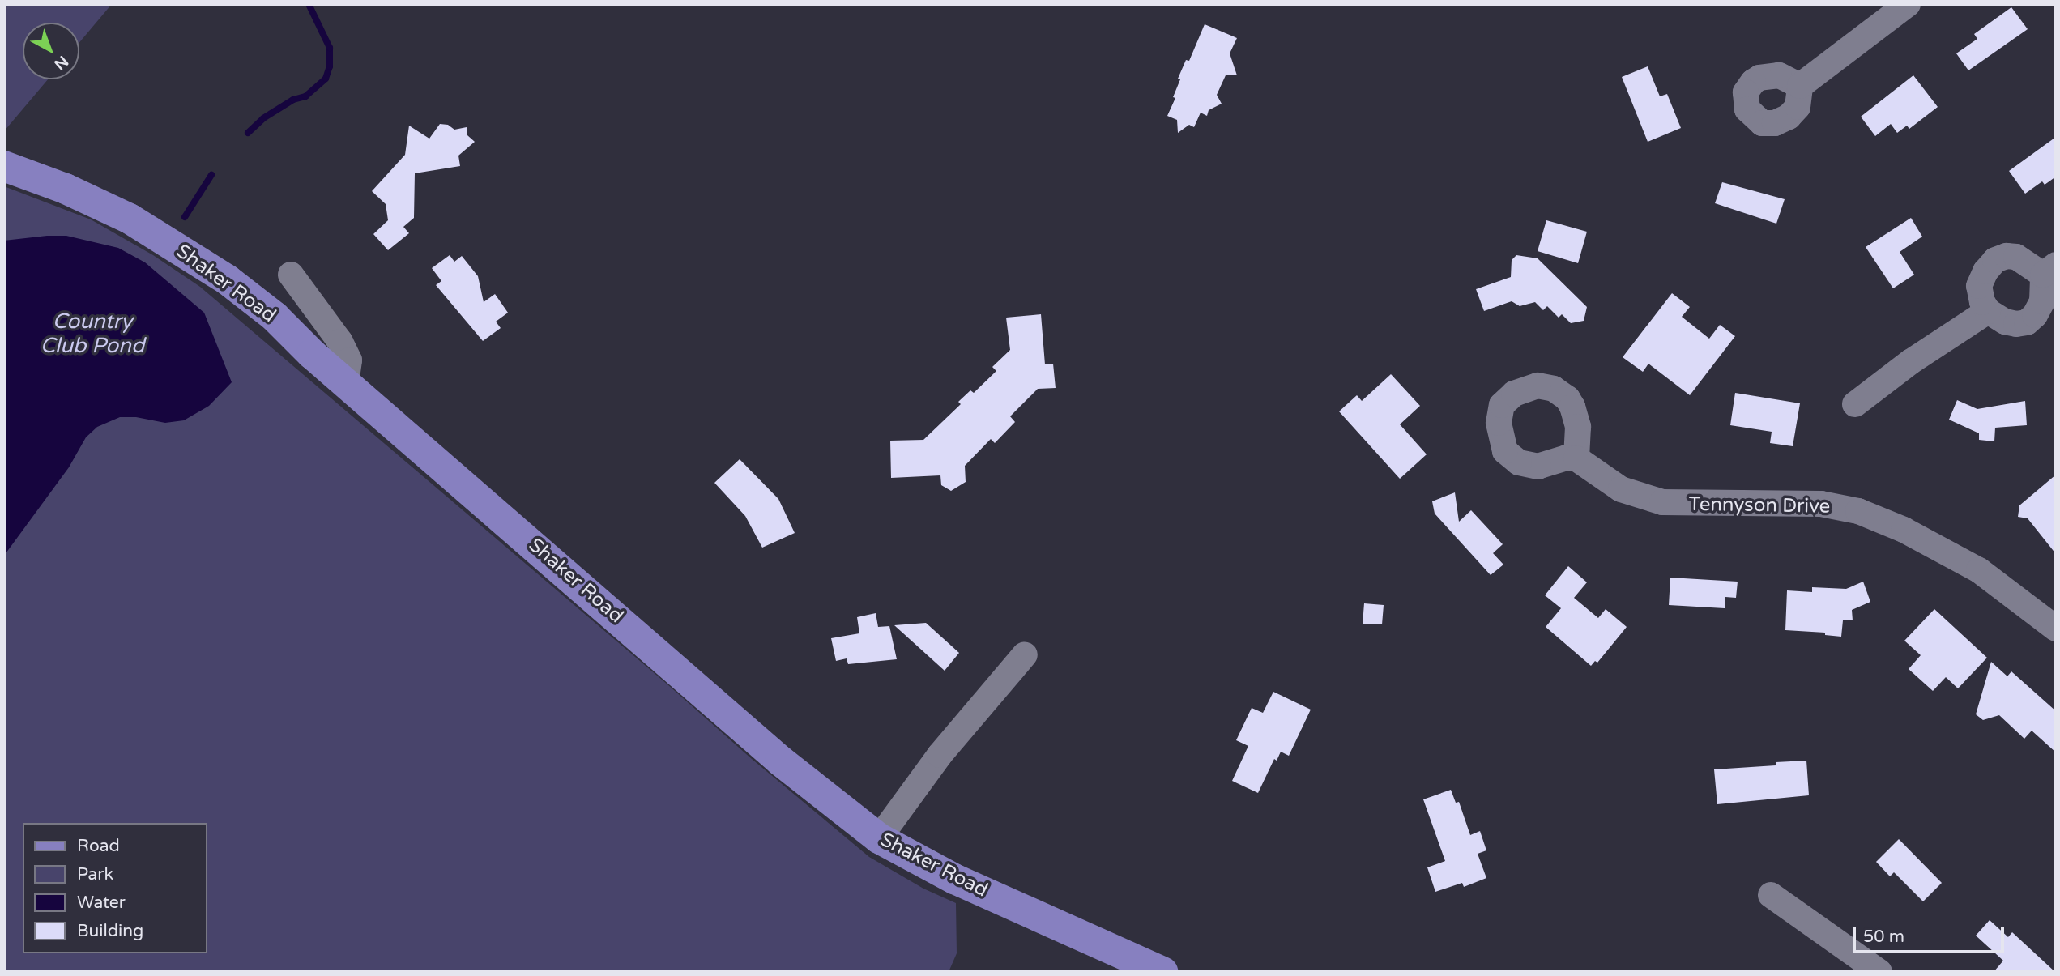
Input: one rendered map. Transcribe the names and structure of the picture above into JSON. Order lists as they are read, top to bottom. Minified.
{"streets":{"main road":["Shaker Road"],"street":["Tennyson Drive"]},"water":["Country Club Pond"],"legend":["Road","Park","Water","Building"],"scale_bar":"50 m","north":"bottom right"}
